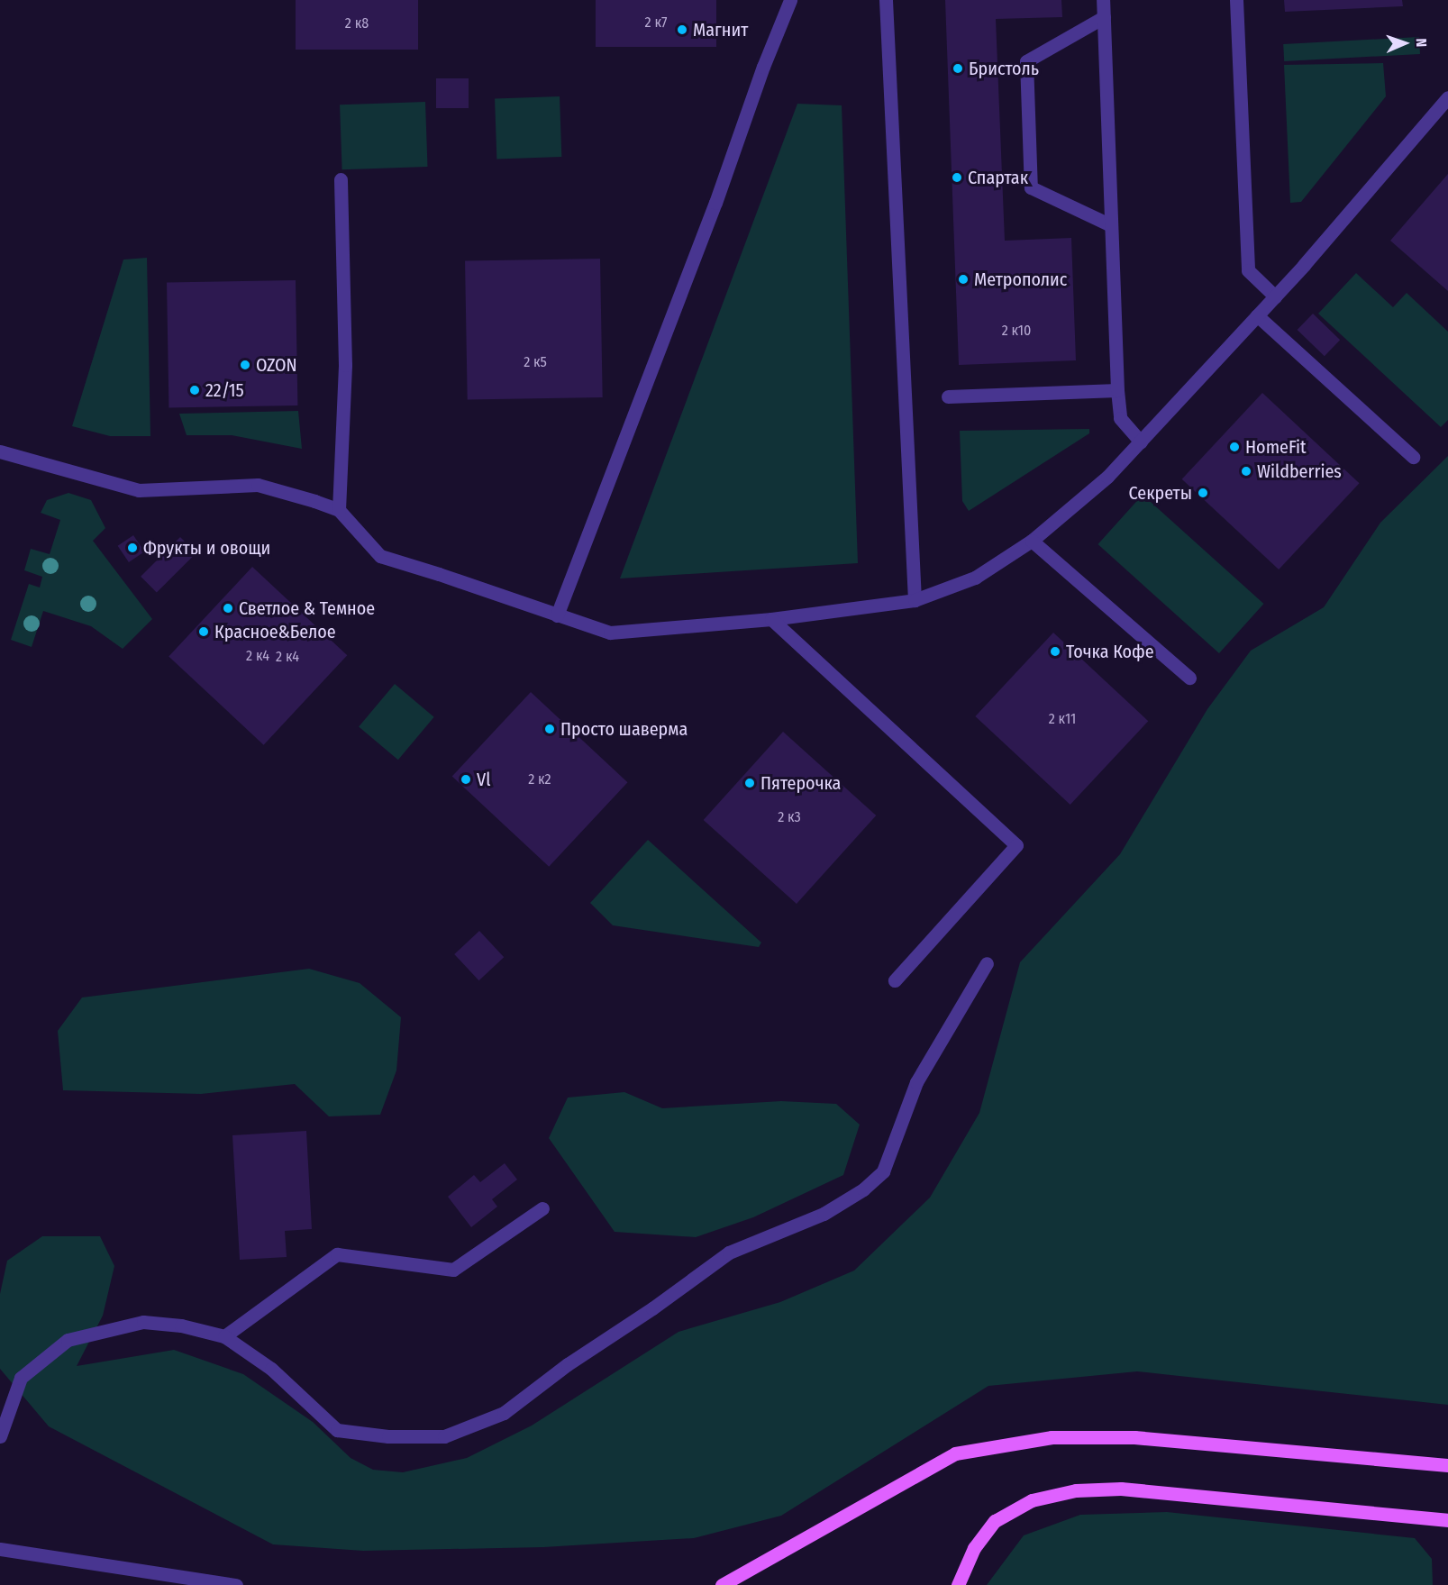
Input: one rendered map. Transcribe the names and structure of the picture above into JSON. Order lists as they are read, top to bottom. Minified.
{"places":["Магнит","Бристоль","Спартак","Метрополис","OZON","22/15","HomeFit","Wildberries","Секреты","Фрукты и овощи","Светлое & Темное","Красное&Белое","Точка Кофе","Просто шаверма","Vl","Пятерочка"],"house_numbers":["2 к7","2 к8","2 к10","2 к5","2 к4","2 к4","2 к11","2 к2","2 к3"],"north":"right"}
